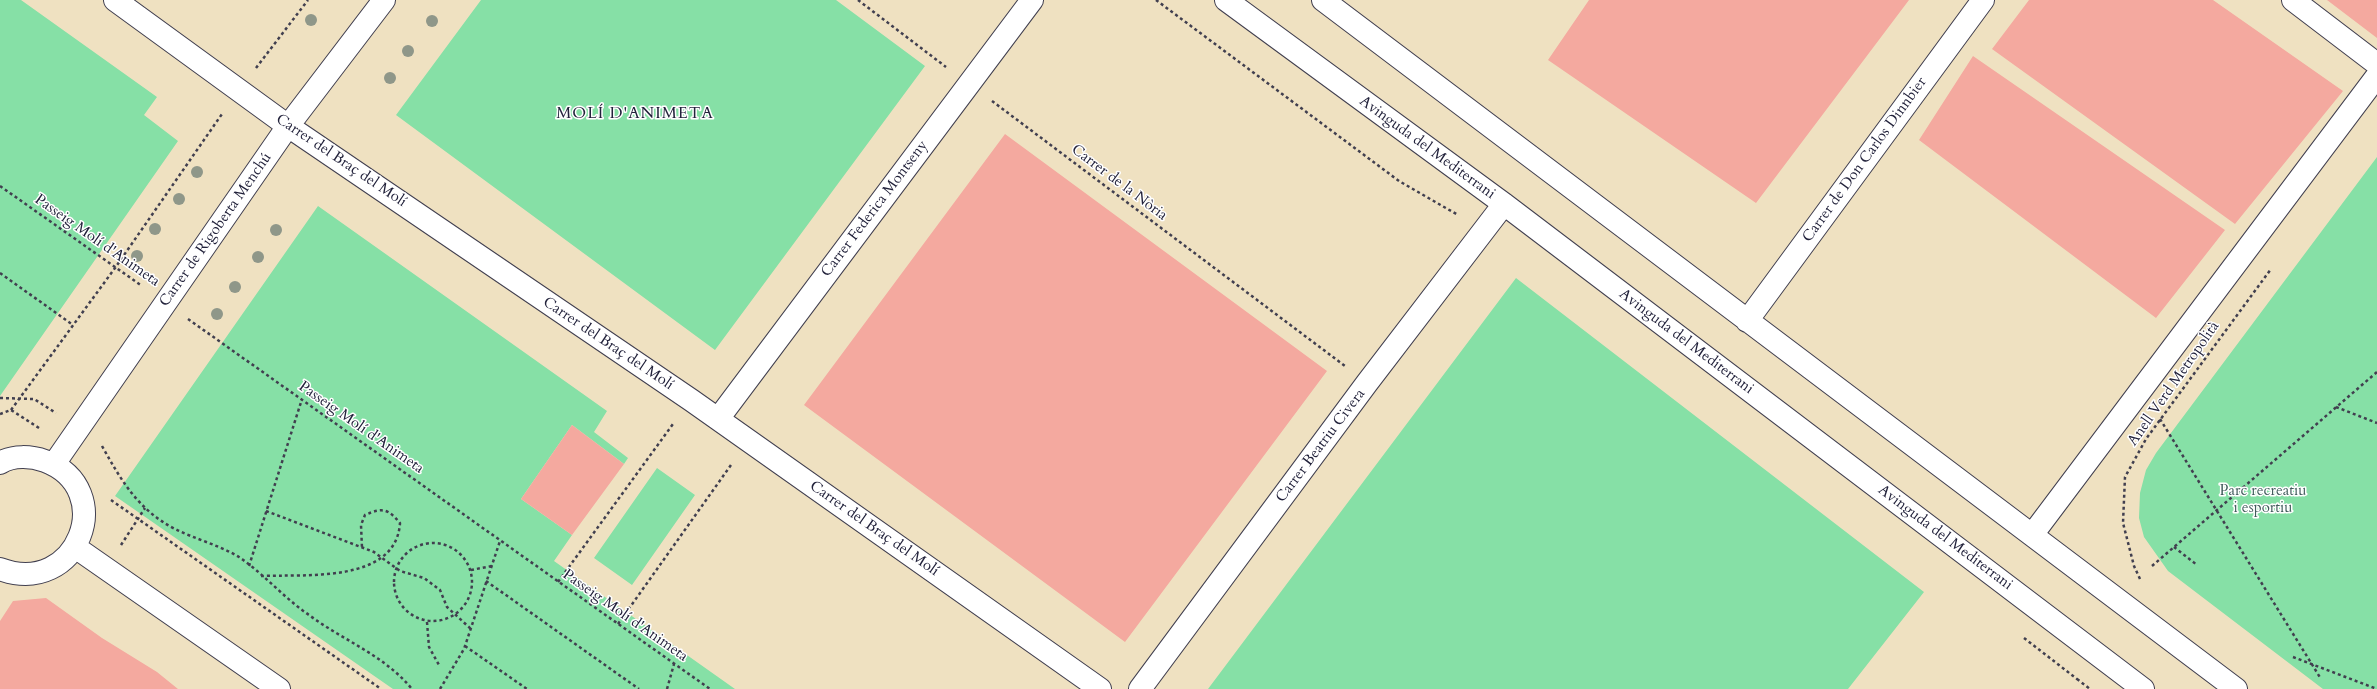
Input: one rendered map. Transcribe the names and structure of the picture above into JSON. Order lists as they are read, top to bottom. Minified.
{"streets":{"street":["Avinguda del Mediterrani","Carrer de Don Carlos Dinnbier","Carrer del Braç del Molí","Carrer Federica Montseny","Carrer de Rigoberta Menchú","Carrer Beatriu Civera"],"path":["Carrer de la Nòria","Passeig Molí d'Animeta","Anell Verd Metropolità"]},"crossings":[["Avinguda del Mediterrani","Carrer Beatriu Civera"],["Carrer del Braç del Molí","Carrer Federica Montseny"],["Carrer del Braç del Molí","Carrer de Rigoberta Menchú"],["Carrer de la Nòria","Carrer Federica Montseny"],["Carrer de la Nòria","Carrer Beatriu Civera"],["Carrer de Rigoberta Menchú","Passeig Molí d'Animeta"]],"districts":["MOLÍ D'ANIMETA"],"parks":["Parc recreatiu i esportiu"]}
